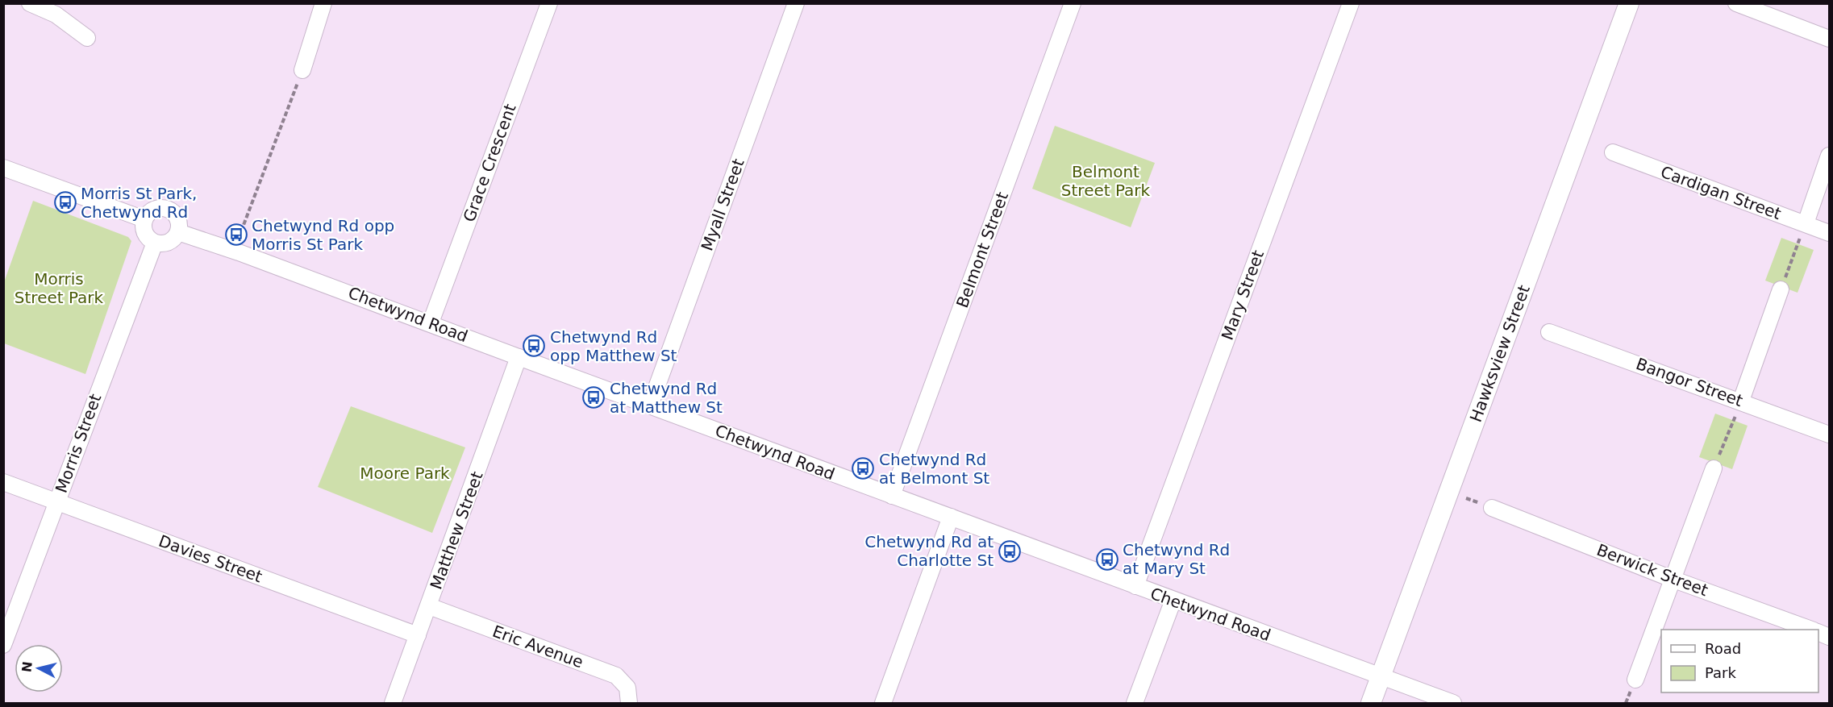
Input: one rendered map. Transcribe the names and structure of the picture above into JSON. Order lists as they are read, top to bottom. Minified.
{"streets":{"main road":["Hawksview Street"],"street":["Grace Crescent","Cardigan Street","Myall Street","Belmont Street","Mary Street","Chetwynd Road","Bangor Street","Morris Street","Matthew Street","Davies Street","Berwick Street","Eric Avenue"]},"crossings":[["Grace Crescent","Chetwynd Road"],["Myall Street","Chetwynd Road"],["Belmont Street","Chetwynd Road"],["Mary Street","Chetwynd Road"],["Chetwynd Road","Hawksview Street"],["Chetwynd Road","Morris Street"],["Chetwynd Road","Matthew Street"],["Morris Street","Davies Street"],["Matthew Street","Davies Street"],["Matthew Street","Eric Avenue"]],"parks":["Belmont Street Park","Morris Street Park","Moore Park"],"places":{"bus stop":["Morris St Park, Chetwynd Rd","Chetwynd Rd opp Morris St Park","Chetwynd Rd opp Matthew St","Chetwynd Rd at Matthew St","Chetwynd Rd at Belmont St","Chetwynd Rd at Charlotte St","Chetwynd Rd at Mary St"]},"legend":["Road","Park"],"north":"left"}
